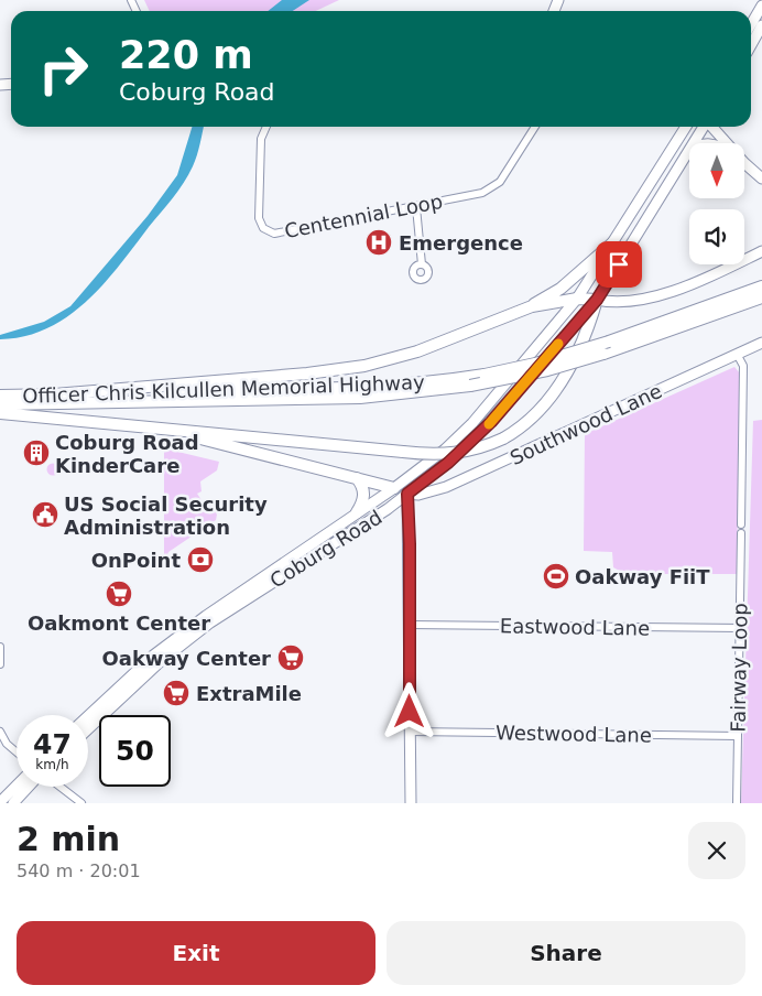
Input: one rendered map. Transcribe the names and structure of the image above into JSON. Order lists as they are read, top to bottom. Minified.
{"streets":{"highway":["Officer Chris Kilcullen Memorial Highway"],"main road":["Southwood Lane","Coburg Road"],"street":["Centennial Loop","Eastwood Lane","Fairway Loop","Westwood Lane"]},"crossings":[["Southwood Lane","Coburg Road"],["Eastwood Lane","Fairway Loop"],["Fairway Loop","Westwood Lane"]],"places":{"hospital":["Emergence"],"building":["Coburg Road KinderCare"],"public building":["US Social Security Administration"],"bank":["OnPoint"],"sports":["Oakway FiiT"],"supermarket":["Oakmont Center","Oakway Center","ExtraMile"]},"north":"bottom","page":{"turn":["220 m","Coburg Road"],"speed":"47 km/h","limit":"50","heading":["2 min","540 m · 20:01"],"buttons":["Exit","Share"]}}
